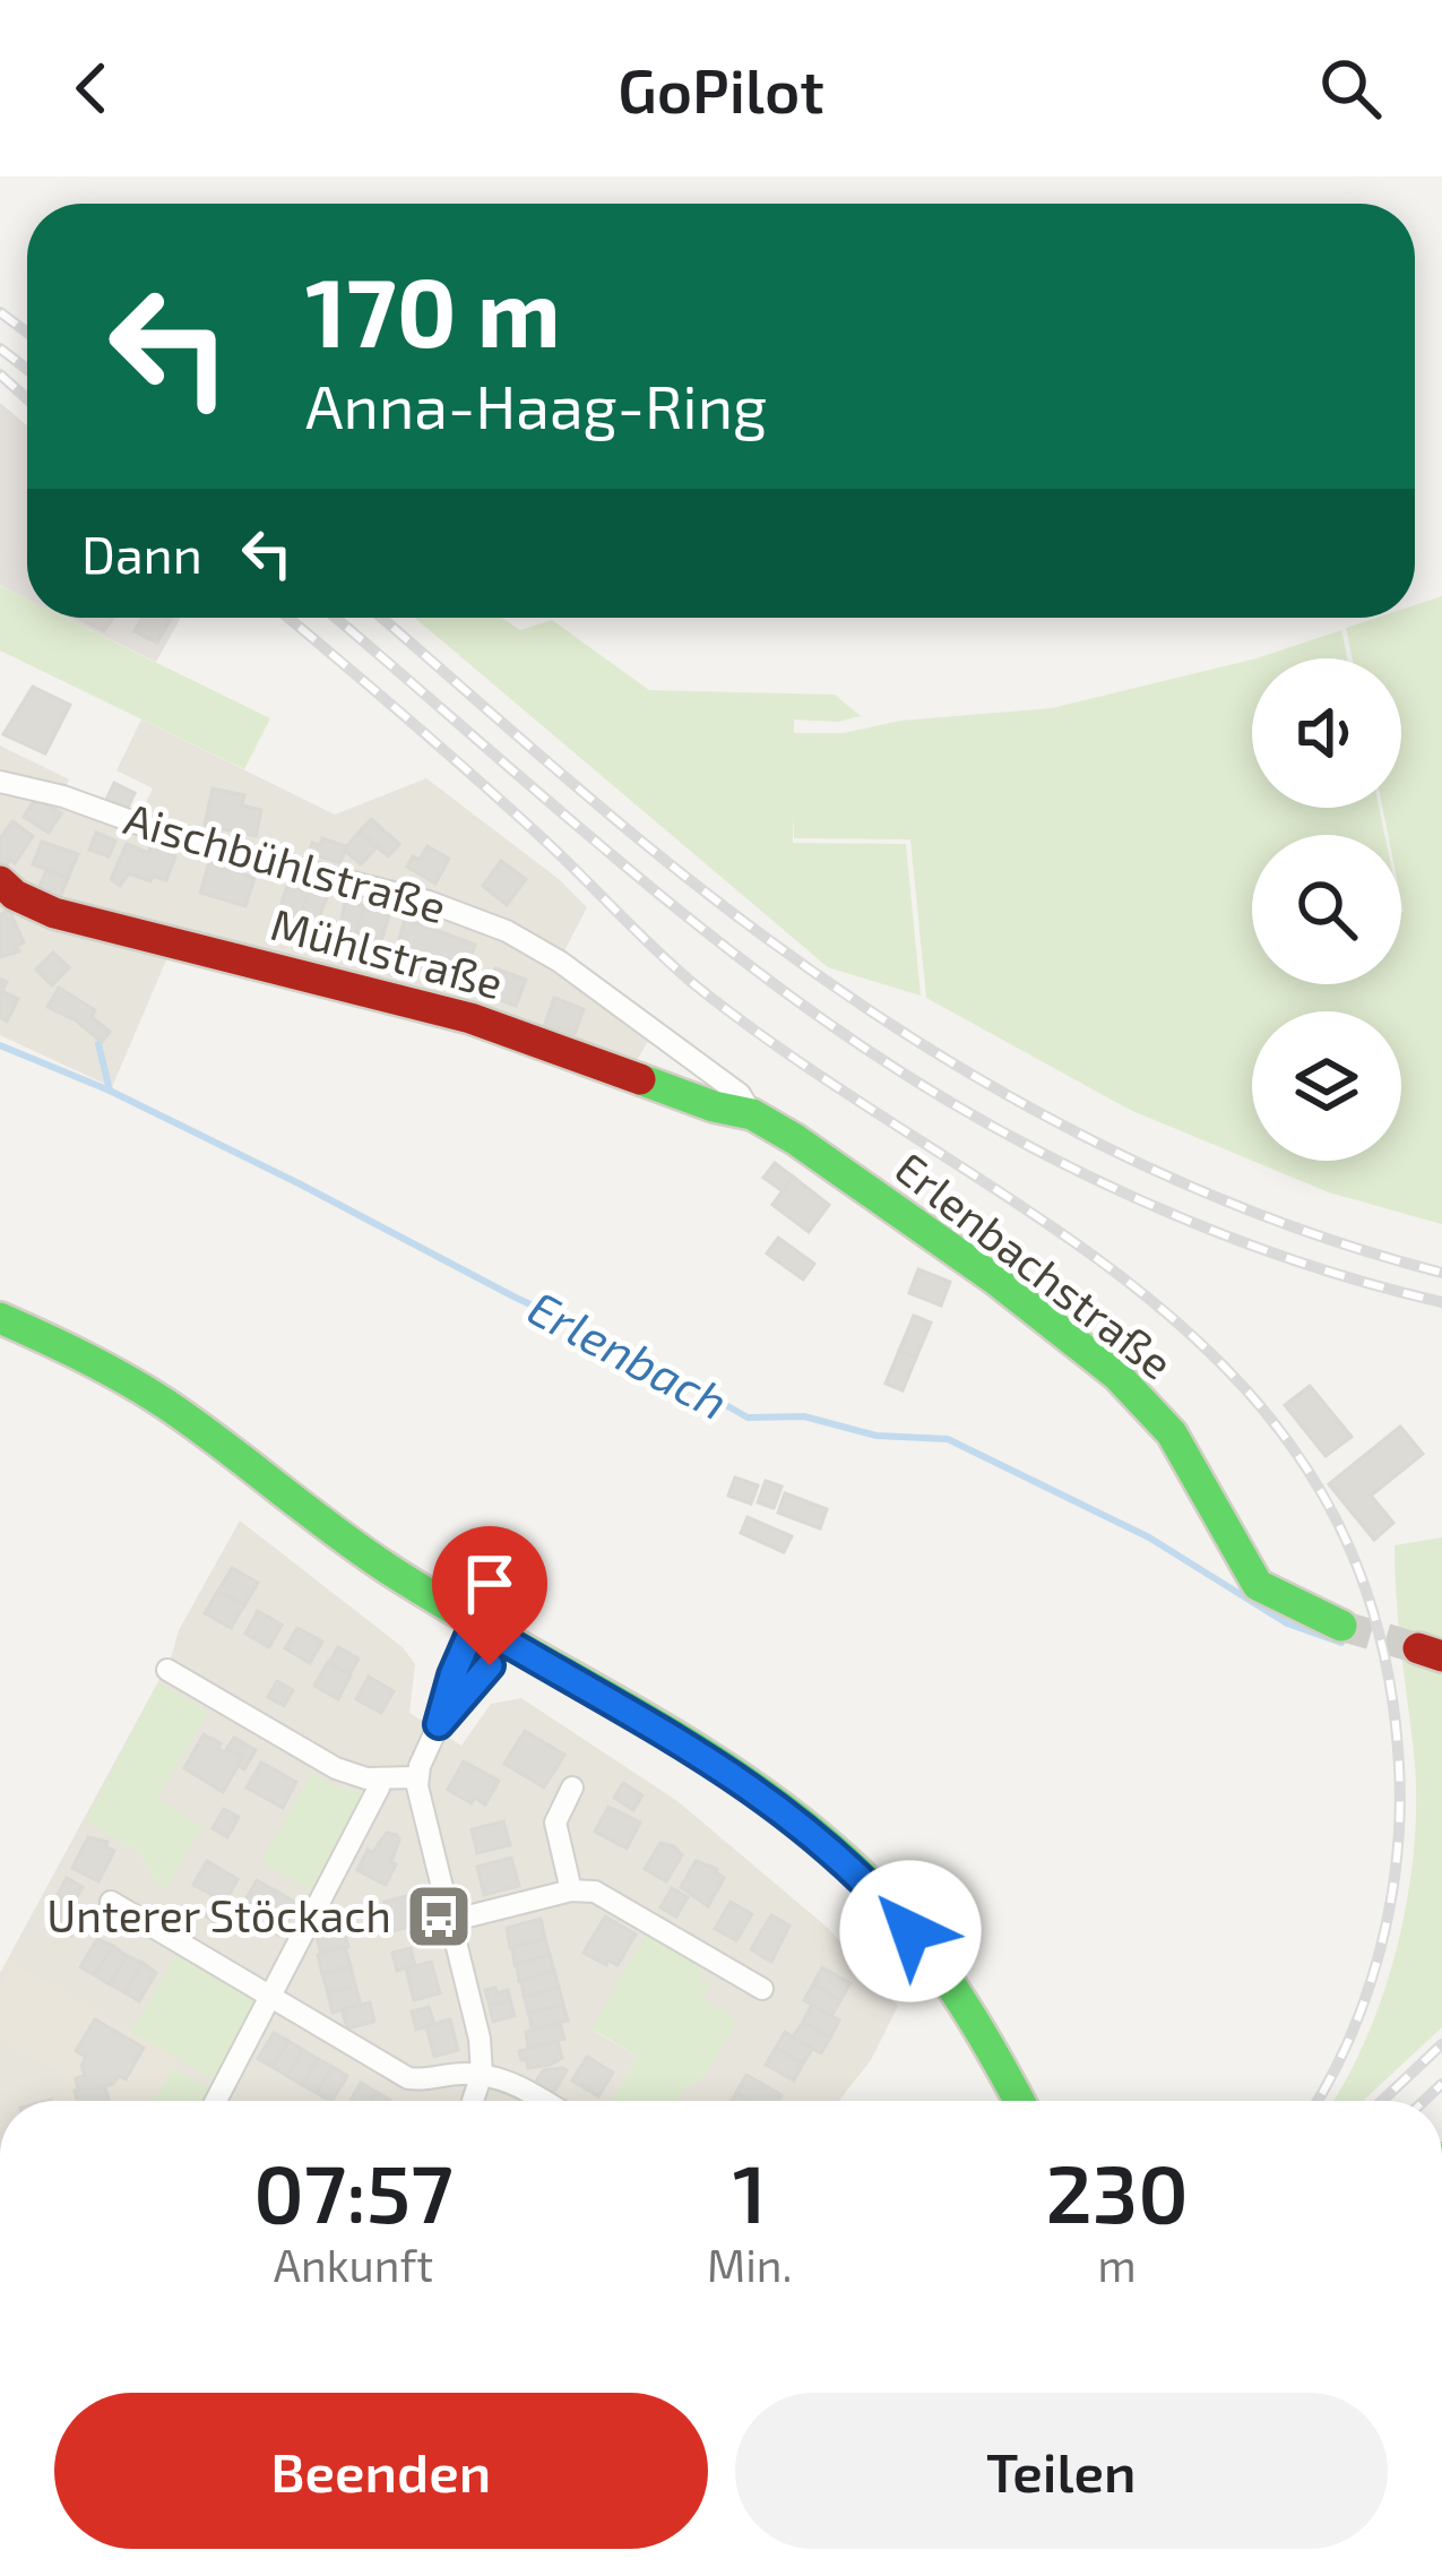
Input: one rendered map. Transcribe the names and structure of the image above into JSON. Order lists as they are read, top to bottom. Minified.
{"streets":{"street":["Aischbühlstraße","Mühlstraße","Erlenbachstraße"]},"crossings":[["Aischbühlstraße","Mühlstraße"],["Aischbühlstraße","Erlenbachstraße"],["Mühlstraße","Erlenbachstraße"]],"water":["Erlenbach"],"places":{"bus stop":["Unterer Stöckach"]},"page":{"header":"GoPilot","turn":["170 m","Anna-Haag-Ring"],"then":"Dann","eta":["07:57","Ankunft","1","Min.","230","m"],"buttons":["Beenden","Teilen"]}}
